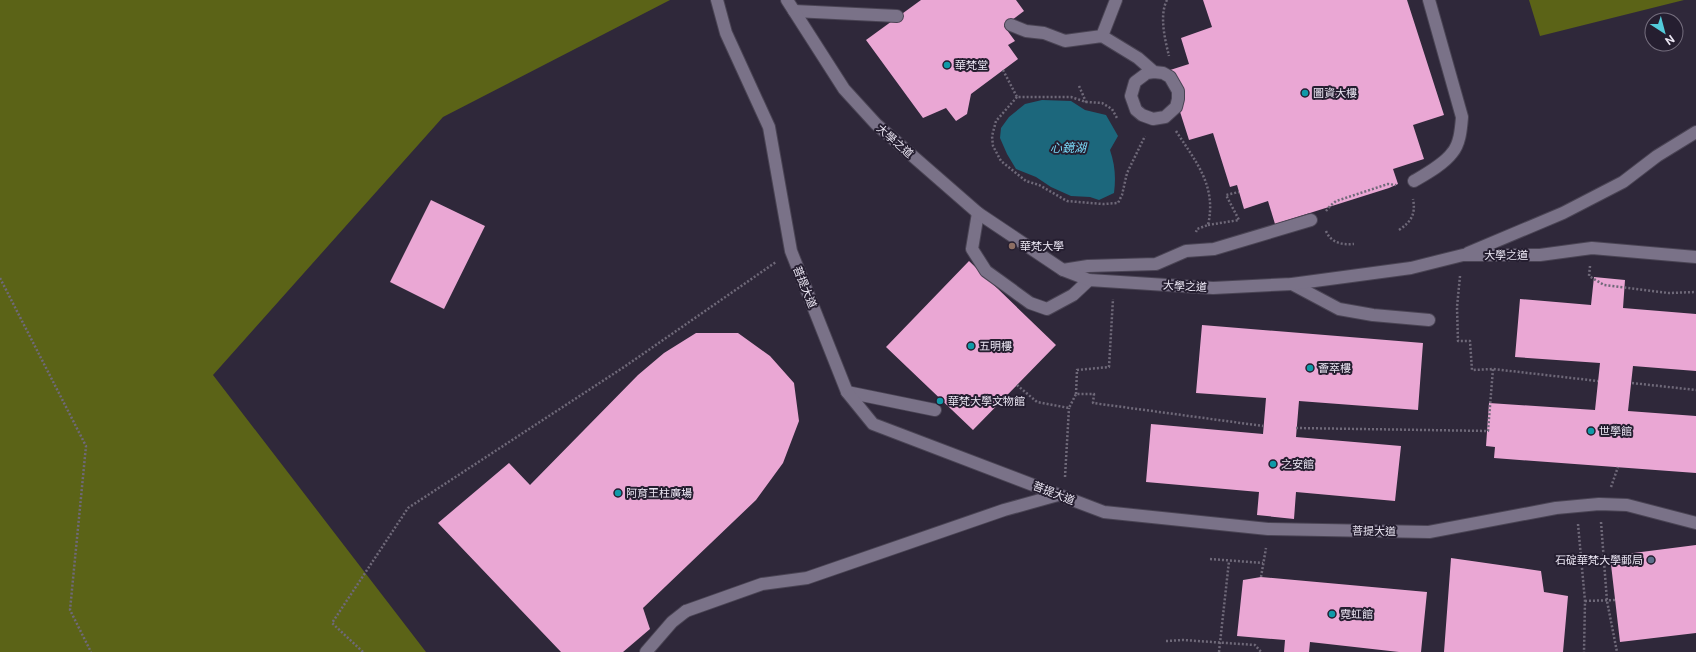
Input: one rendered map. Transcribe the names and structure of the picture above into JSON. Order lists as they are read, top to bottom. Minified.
{"streets":{"street":["大學之道","菩提大道"]},"water":["心鏡湖"],"places":["華梵堂","圖資大樓","華梵大學","五明樓","薈萃樓","華梵大學文物館","世學館","之安館","阿育王柱廣場","石碇華梵大學郵局","霓虹館"],"north":"bottom right"}
